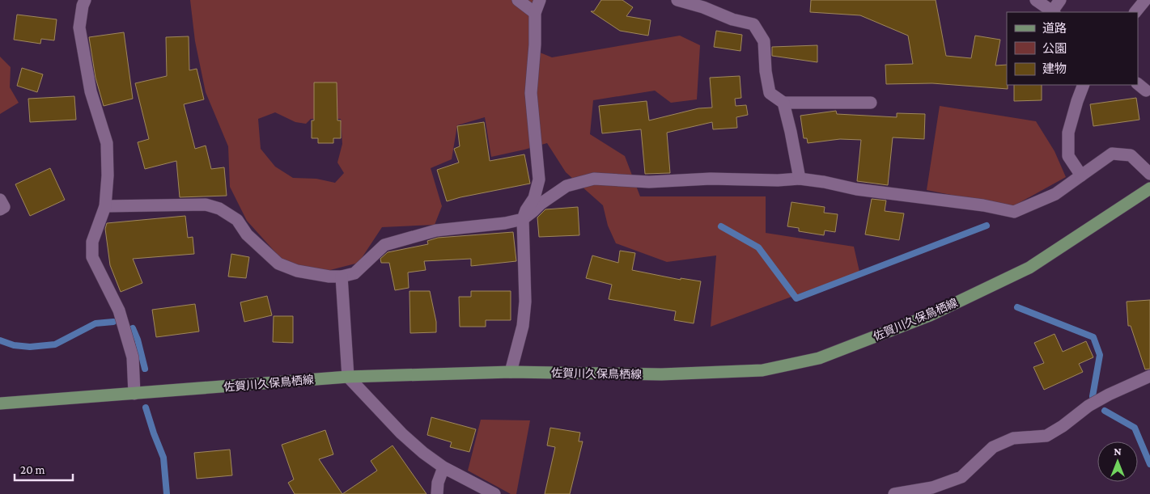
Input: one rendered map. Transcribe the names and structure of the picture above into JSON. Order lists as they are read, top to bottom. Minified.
{"streets":{"main road":["佐賀川久保鳥栖線"]},"legend":["道路","公園","建物"],"scale_bar":"20 m","north":"top"}
